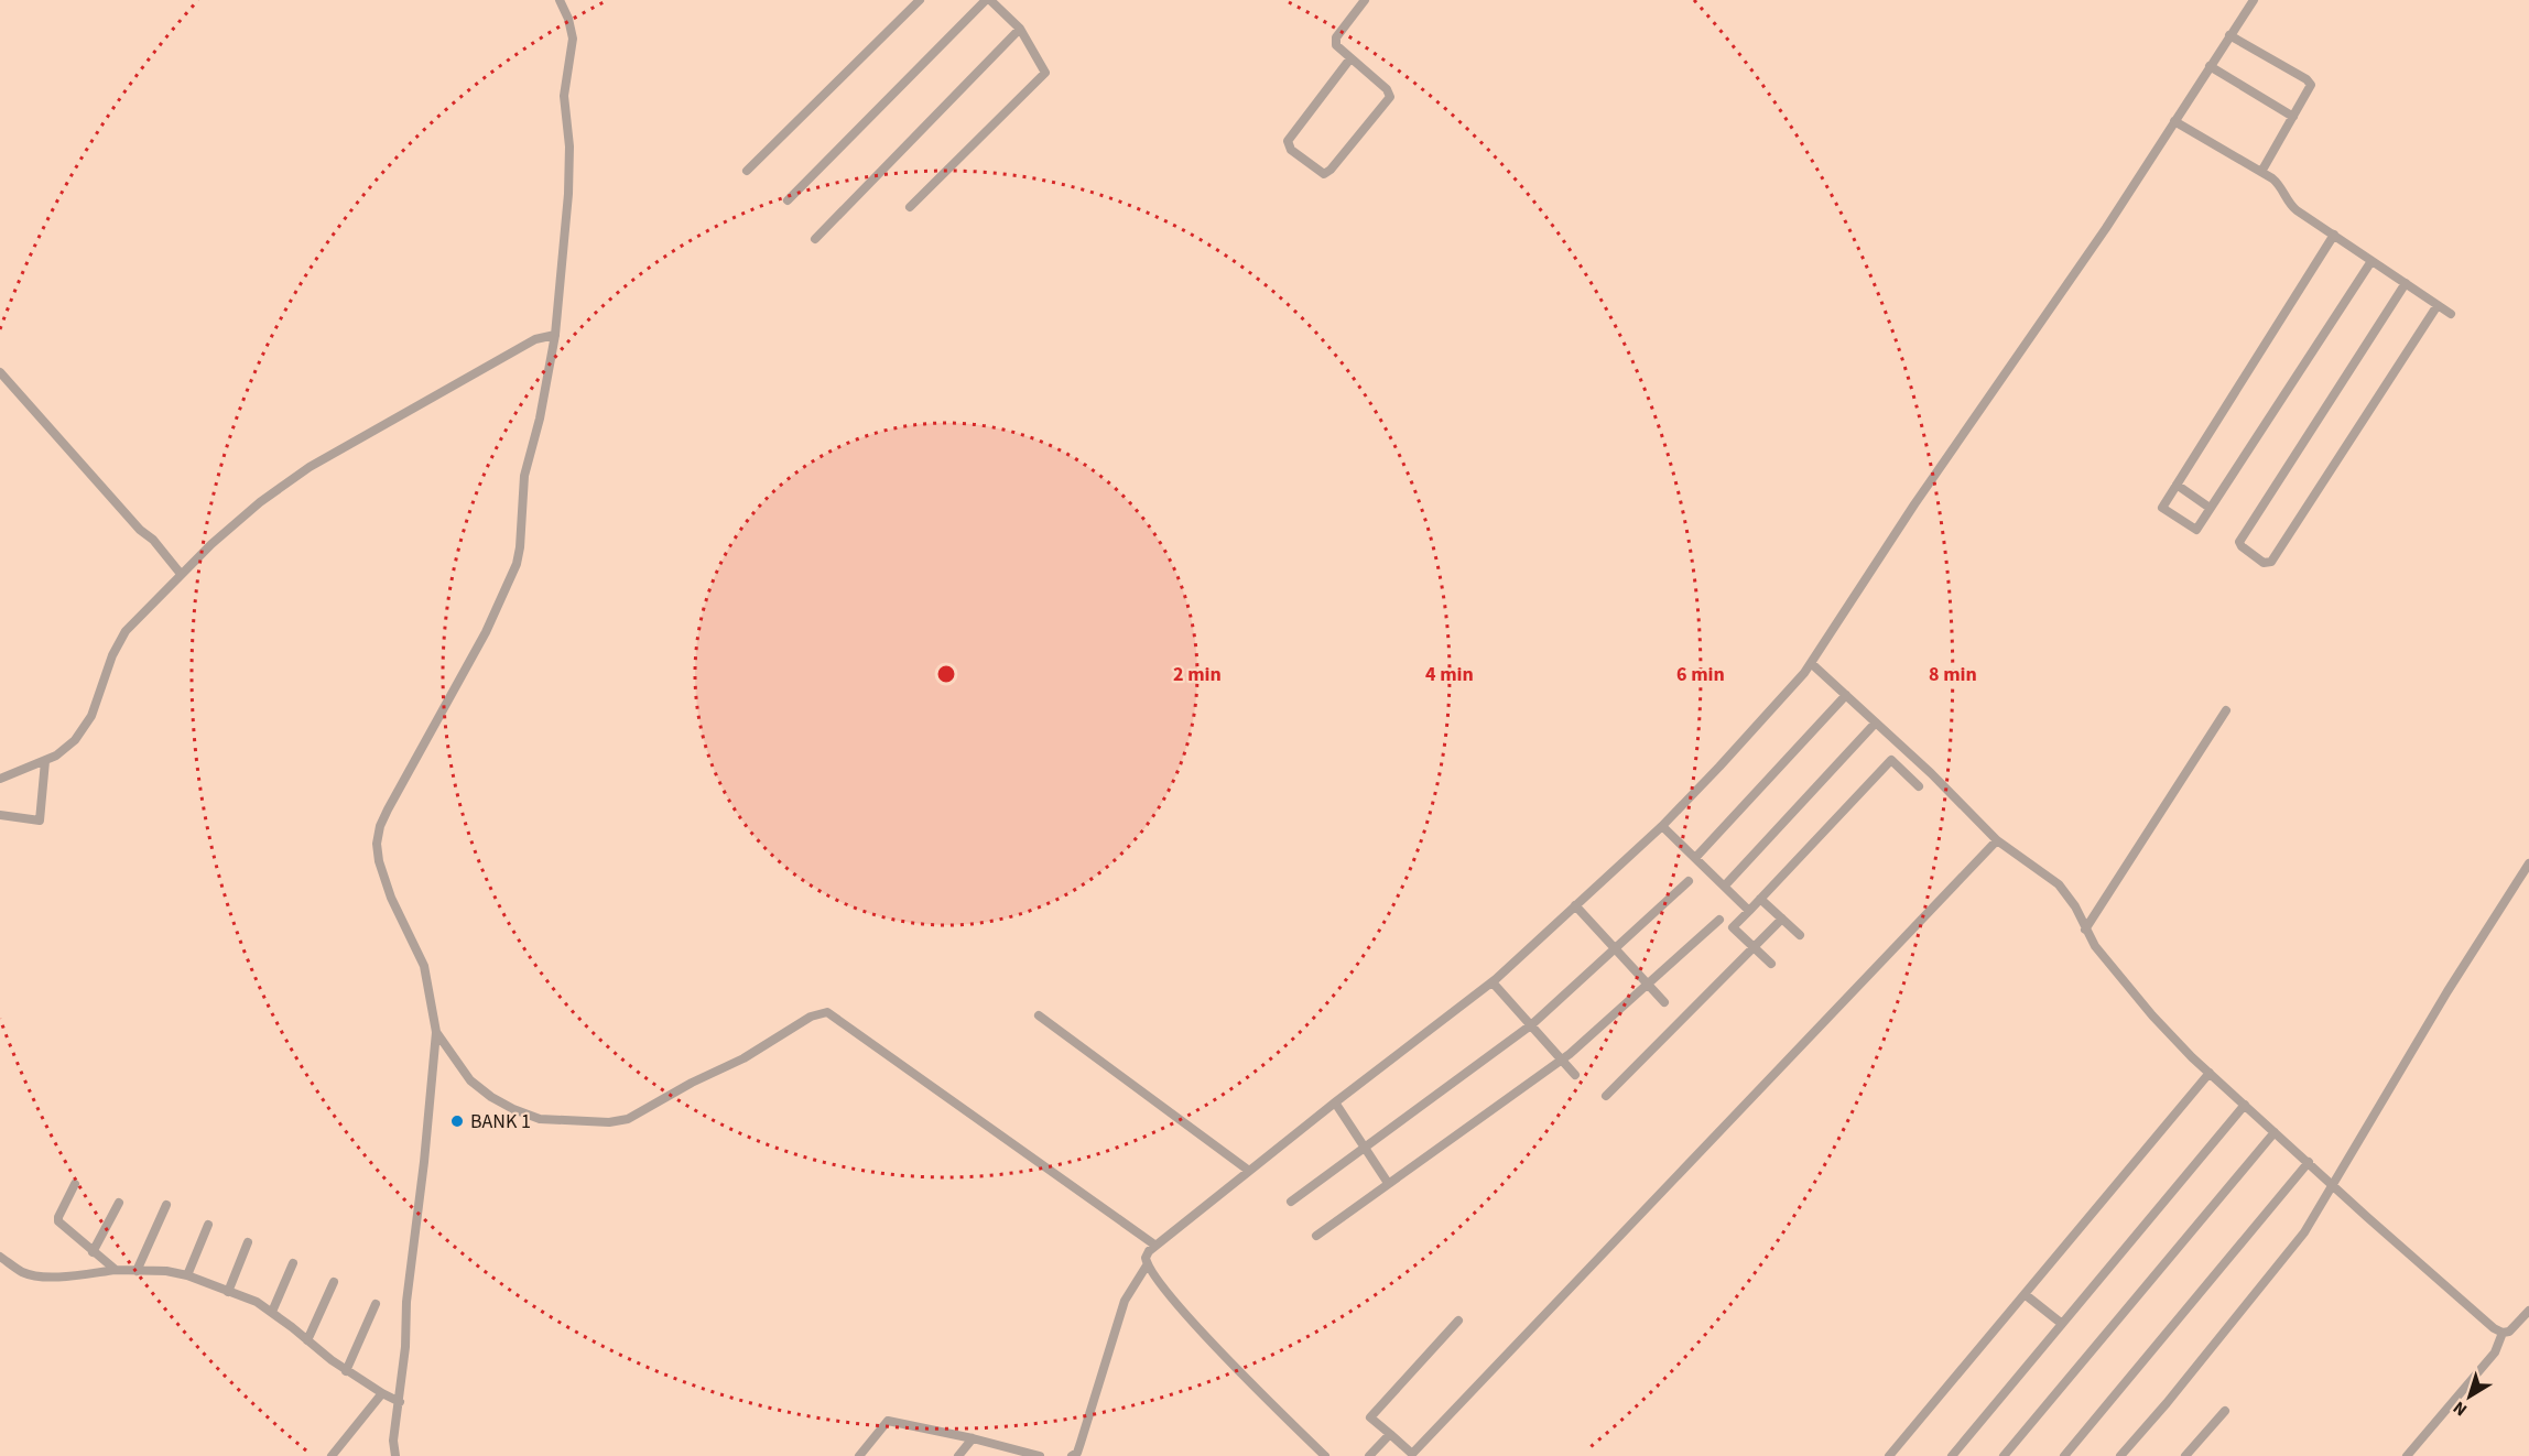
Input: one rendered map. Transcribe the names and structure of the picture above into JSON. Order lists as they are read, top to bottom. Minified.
{"places":["BANK 1"],"north":"bottom left","rings":["2 min","4 min","6 min","8 min"]}
